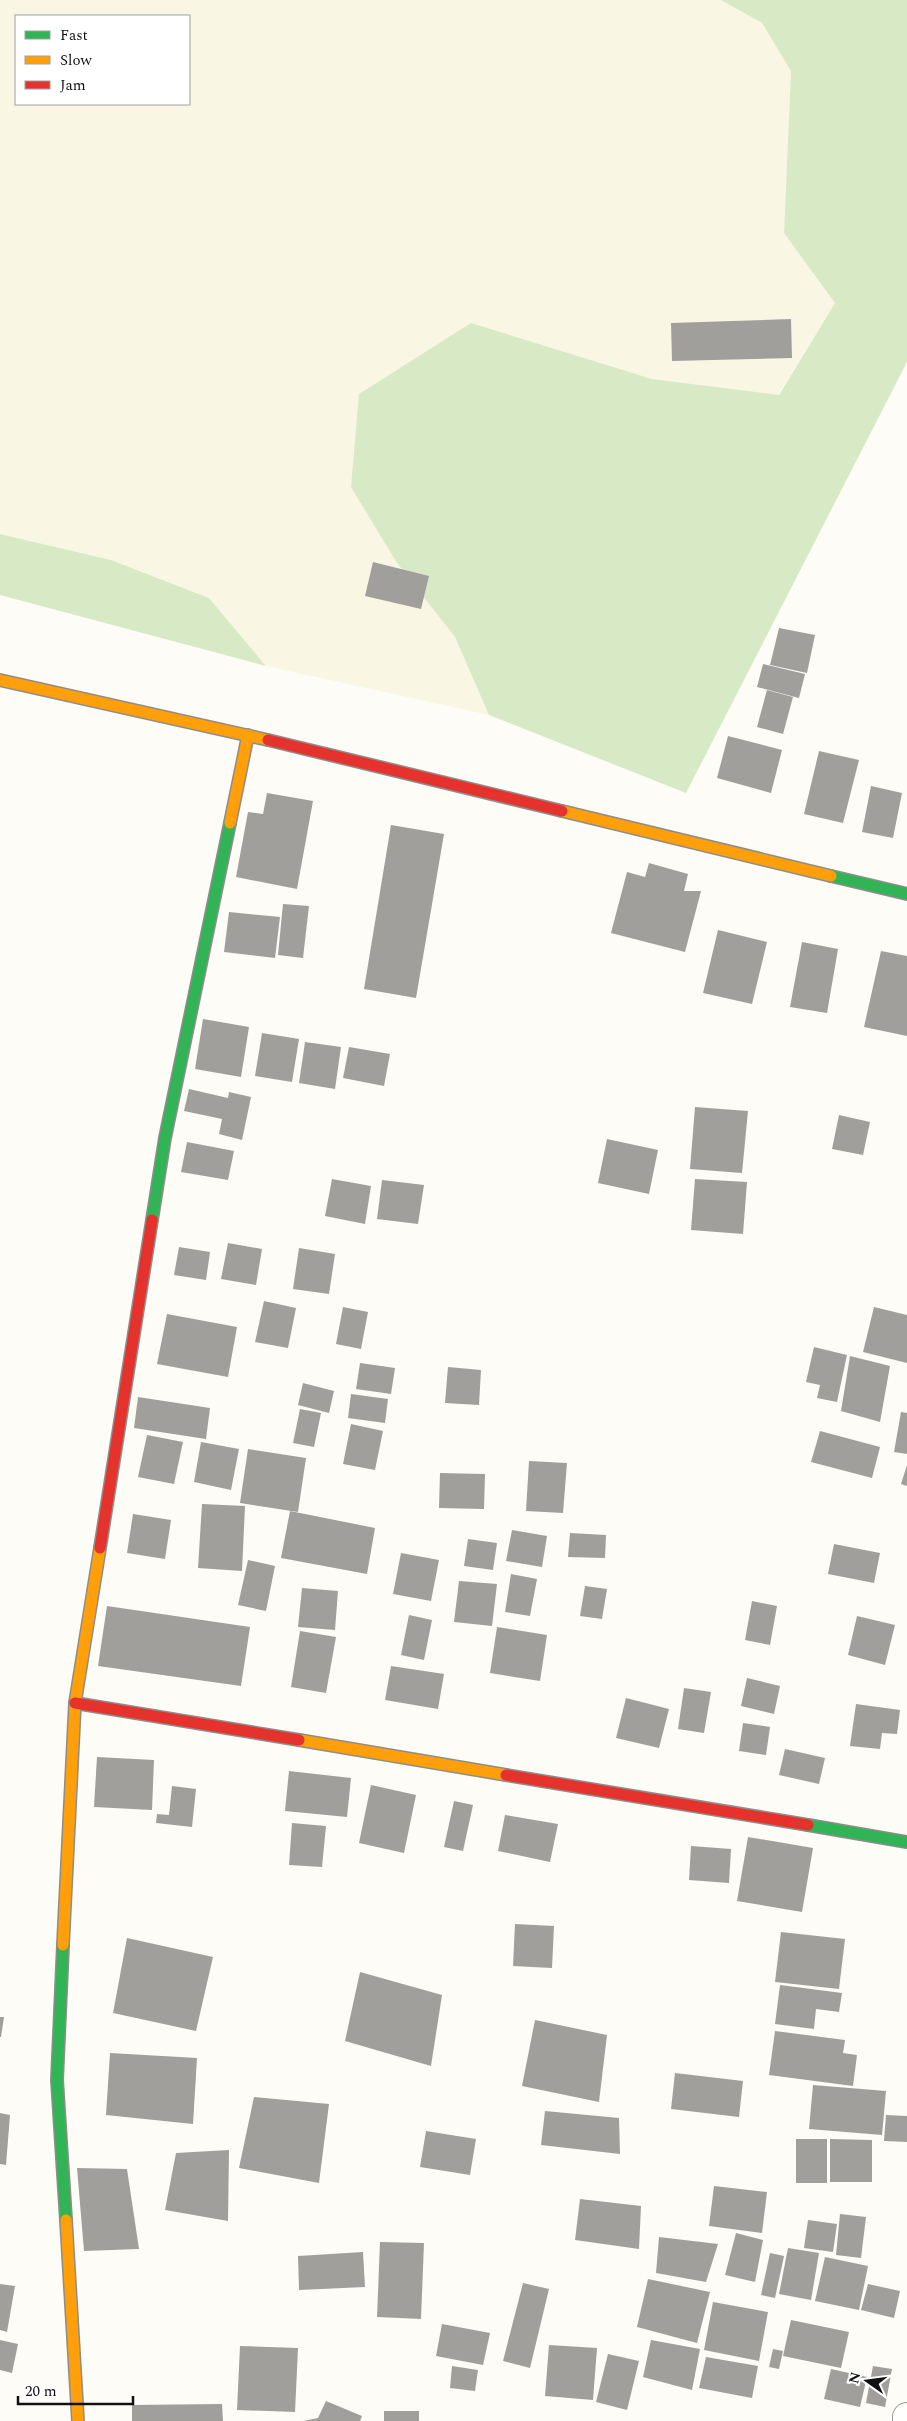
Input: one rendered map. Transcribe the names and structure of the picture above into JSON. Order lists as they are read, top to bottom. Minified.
{"legend":["Fast","Slow","Jam"],"scale_bar":"20 m","north":"left"}
